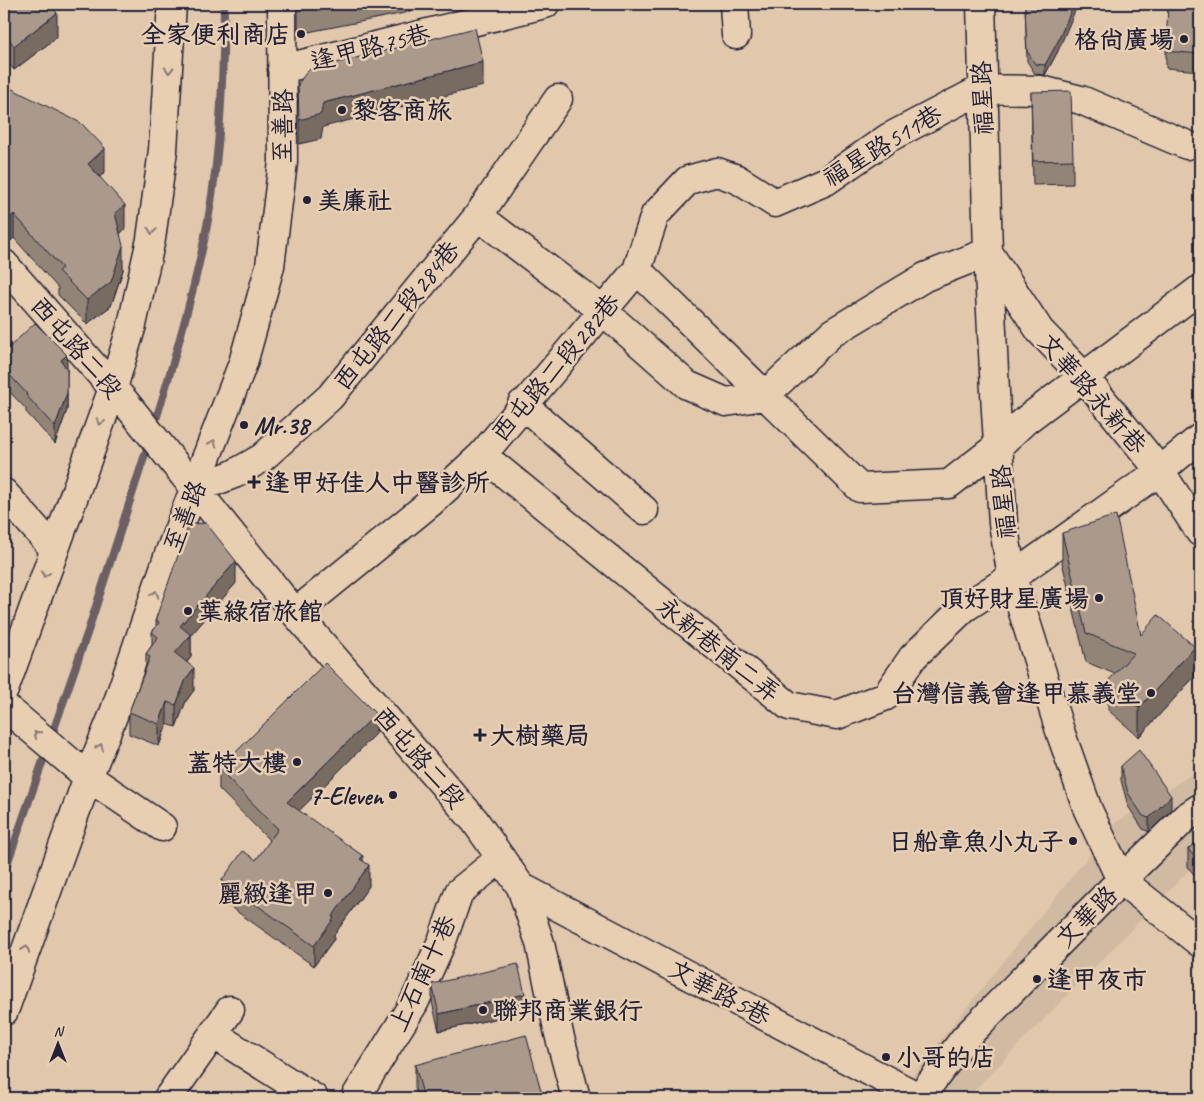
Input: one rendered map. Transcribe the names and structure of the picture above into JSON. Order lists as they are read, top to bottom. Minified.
{"streets":{"street":["逢甲路75巷","福星路","至善路","福星路511巷","西屯路二段284巷","西屯路二段","西屯路二段282巷","文華路永新巷","永新巷南二弄","文華路","上石南十巷","文華路5巷"]},"crossings":[["逢甲路75巷","至善路"],["福星路","福星路511巷"],["福星路","文華路永新巷"],["福星路","永新巷南二弄"],["福星路","文華路"],["至善路","西屯路二段284巷"],["至善路","西屯路二段"],["福星路511巷","西屯路二段282巷"],["西屯路二段284巷","西屯路二段"],["西屯路二段","西屯路二段282巷"],["西屯路二段","上石南十巷"],["西屯路二段","文華路5巷"],["西屯路二段282巷","永新巷南二弄"],["文華路永新巷","永新巷南二弄"],["文華路","文華路5巷"]],"places":{"other":["全家便利商店","格尚廣場","黎客商旅","美廉社","Mr.38","頂好財星廣場","葉綠宿旅館","台灣信義會逢甲慕義堂","蓋特大樓","7-Eleven","日船章魚小丸子","麗緻逢甲","逢甲夜市","聯邦商業銀行","小哥的店"],"health":["逢甲好佳人中醫診所","大樹藥局"]},"north":"top"}
